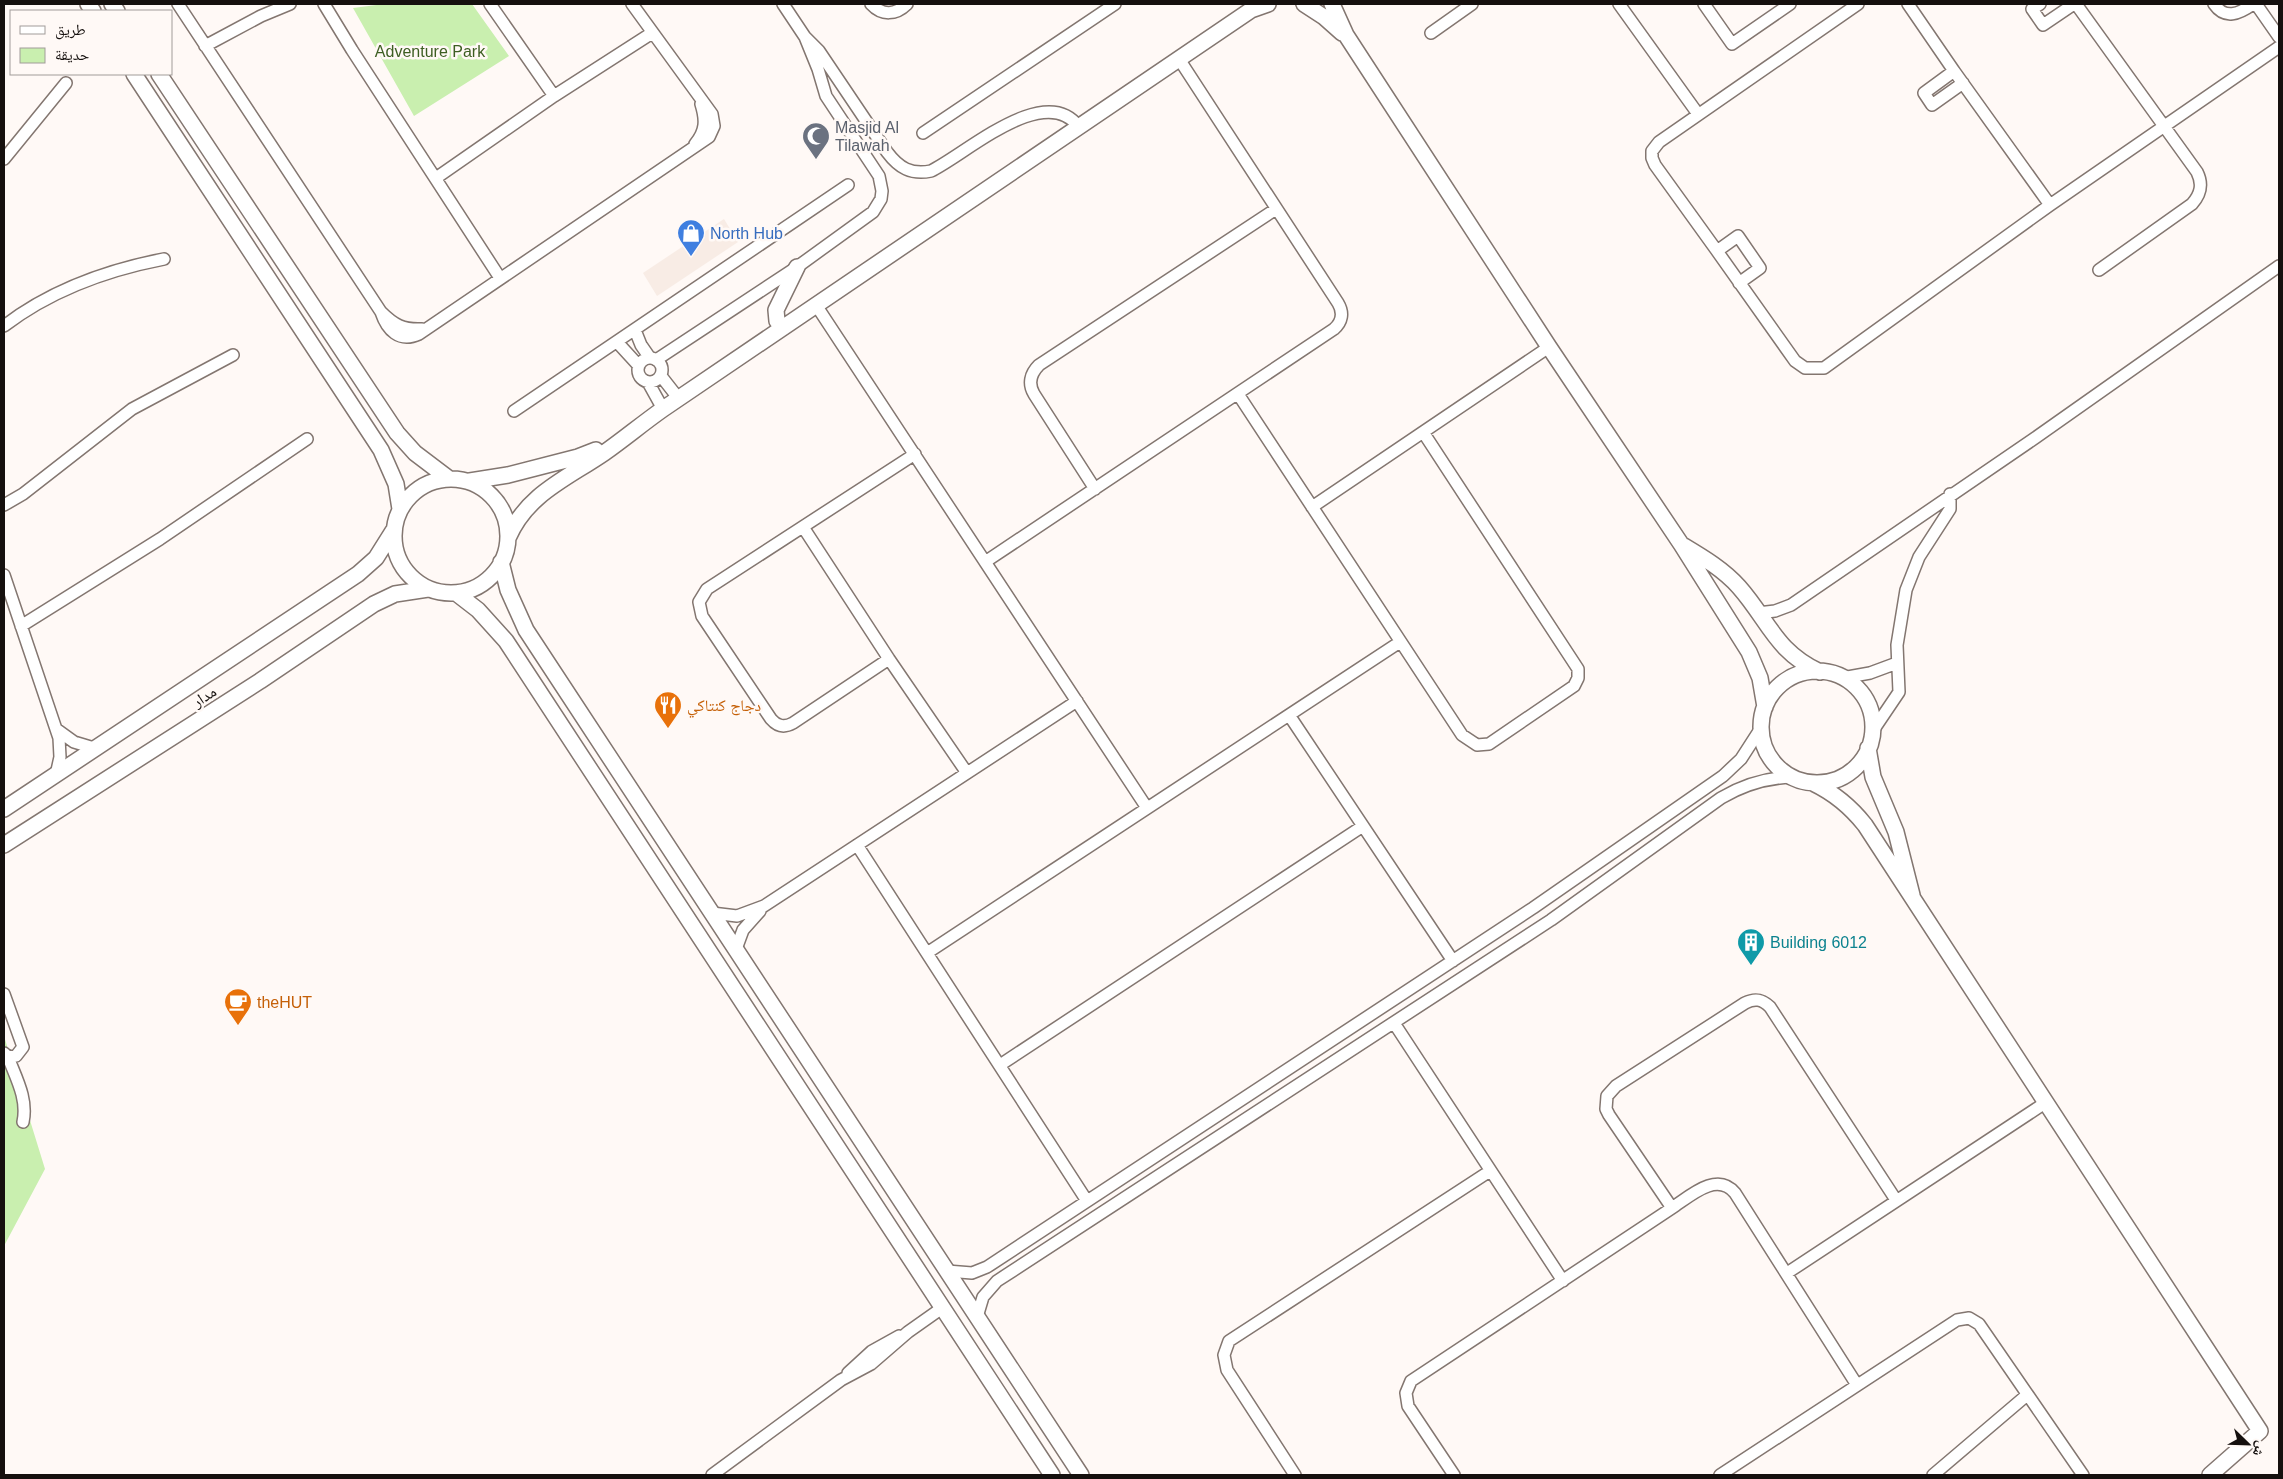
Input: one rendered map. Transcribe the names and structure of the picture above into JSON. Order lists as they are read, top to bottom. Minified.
{"streets":{"street":["مدار"]},"parks":["Adventure Park"],"places":{"mosque":["Masjid Al Tilawah"],"shop":["North Hub"],"restaurant":["دجاج كنتاكي"],"building":["Building 6012"],"cafe":["theHUT"]},"legend":["طريق","حديقة"],"north":"bottom right"}
